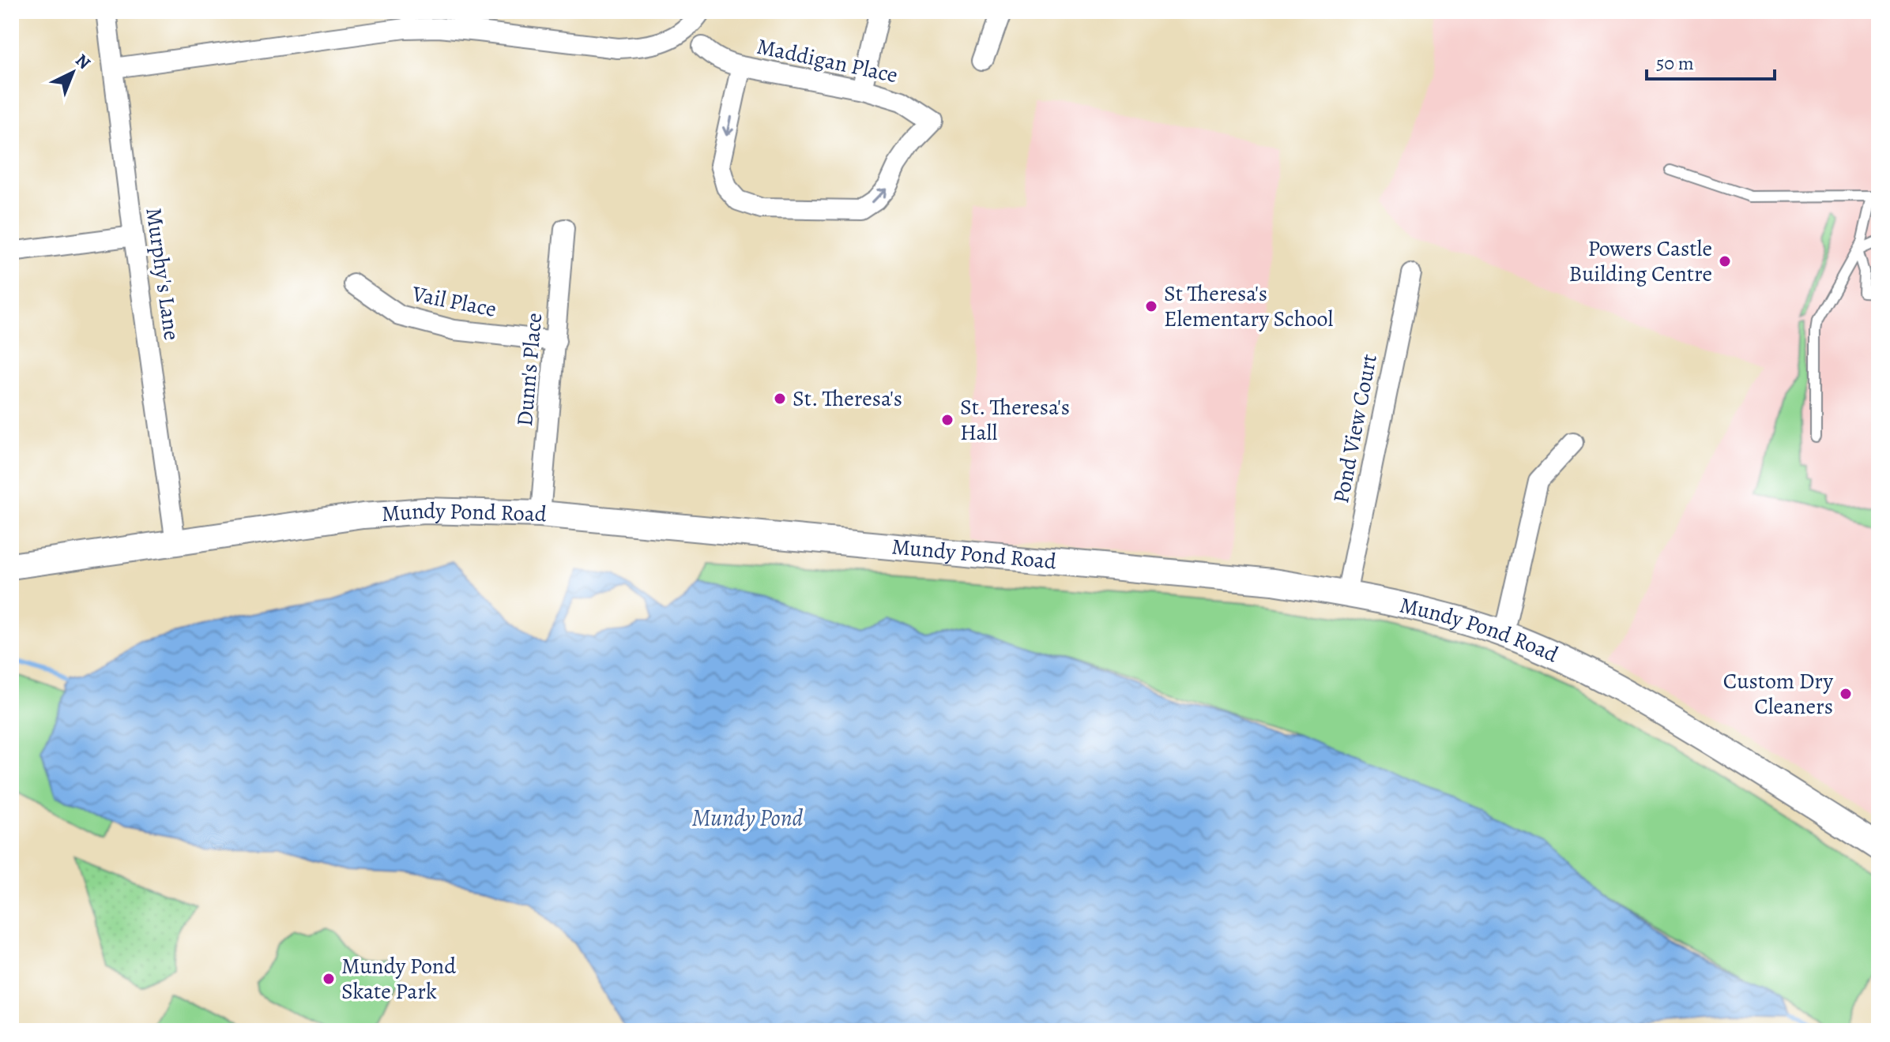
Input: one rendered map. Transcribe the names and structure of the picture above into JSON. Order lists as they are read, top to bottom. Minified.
{"streets":{"street":["Maddigan Place","Murphy's Lane","Vail Place","Dunn's Place","Pond View Court","Mundy Pond Road"]},"crossings":[["Murphy's Lane","Mundy Pond Road"],["Vail Place","Dunn's Place"],["Dunn's Place","Mundy Pond Road"],["Pond View Court","Mundy Pond Road"]],"water":["Mundy Pond"],"places":["Powers Castle Building Centre","St Theresa's Elementary School","St. Theresa's","St. Theresa's Hall","Custom Dry Cleaners","Mundy Pond Skate Park"],"scale_bar":"50 m","north":"top right"}
